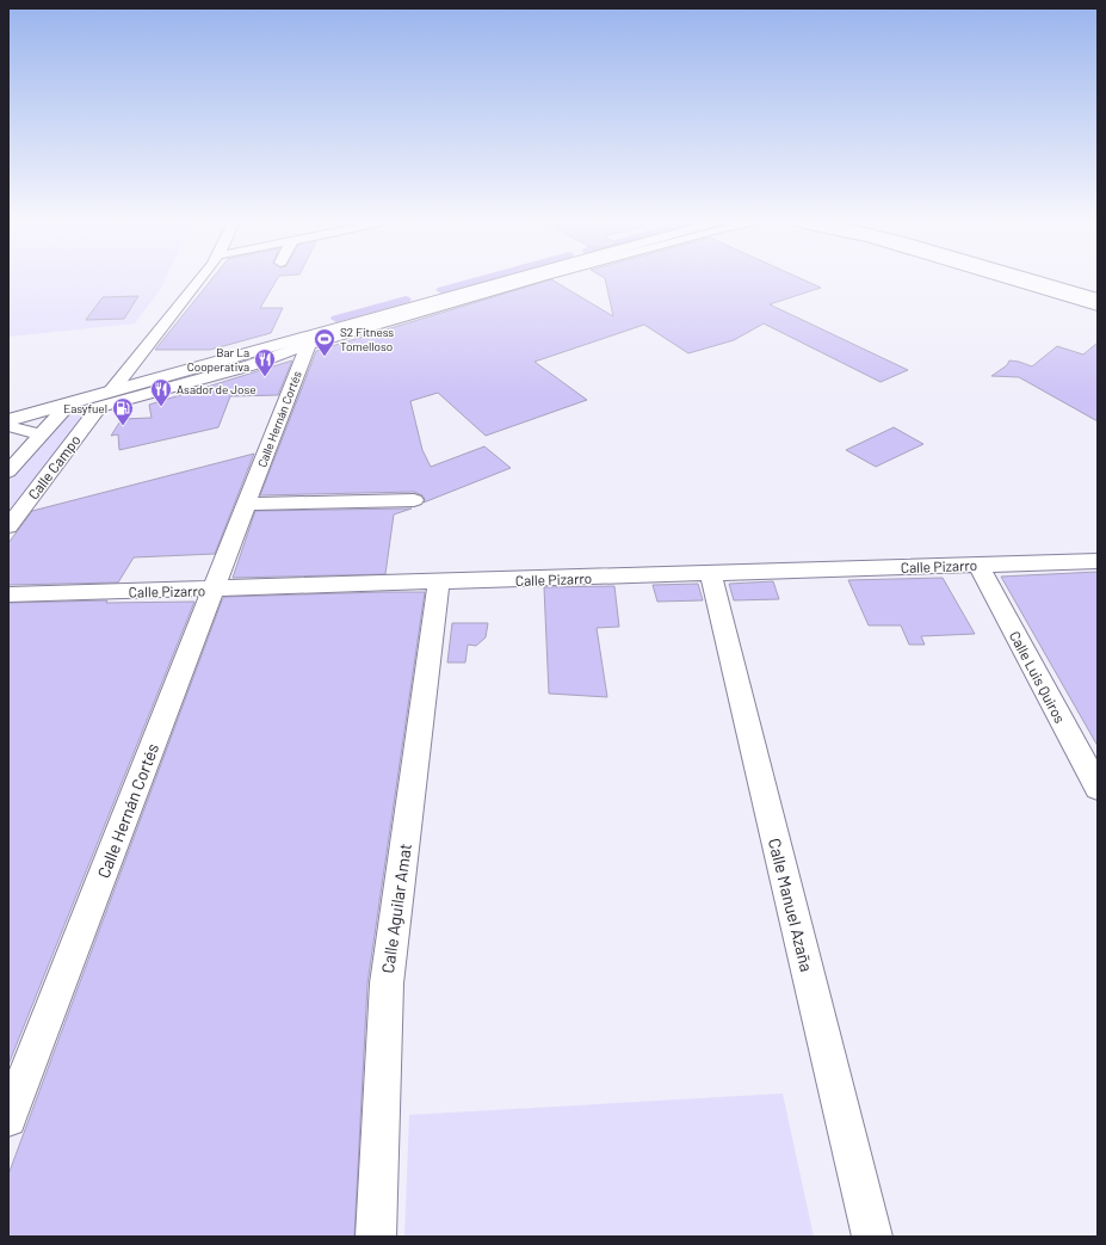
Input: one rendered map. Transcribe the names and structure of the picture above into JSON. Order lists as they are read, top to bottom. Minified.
{"streets":{"street":["Calle Hernán Cortés","Calle Campo","Calle Pizarro","Calle Luis Quiros","Calle Manuel Azaña","Calle Aguilar Amat"]},"crossings":[["Calle Hernán Cortés","Calle Campo"],["Calle Hernán Cortés","Calle Pizarro"],["Calle Pizarro","Calle Luis Quiros"],["Calle Pizarro","Calle Manuel Azaña"],["Calle Pizarro","Calle Aguilar Amat"]],"places":{"sports":["S2 Fitness Tomelloso"],"restaurant":["Bar La Cooperativa","Asador de Jose"],"fuel station":["Easyfuel"]}}
